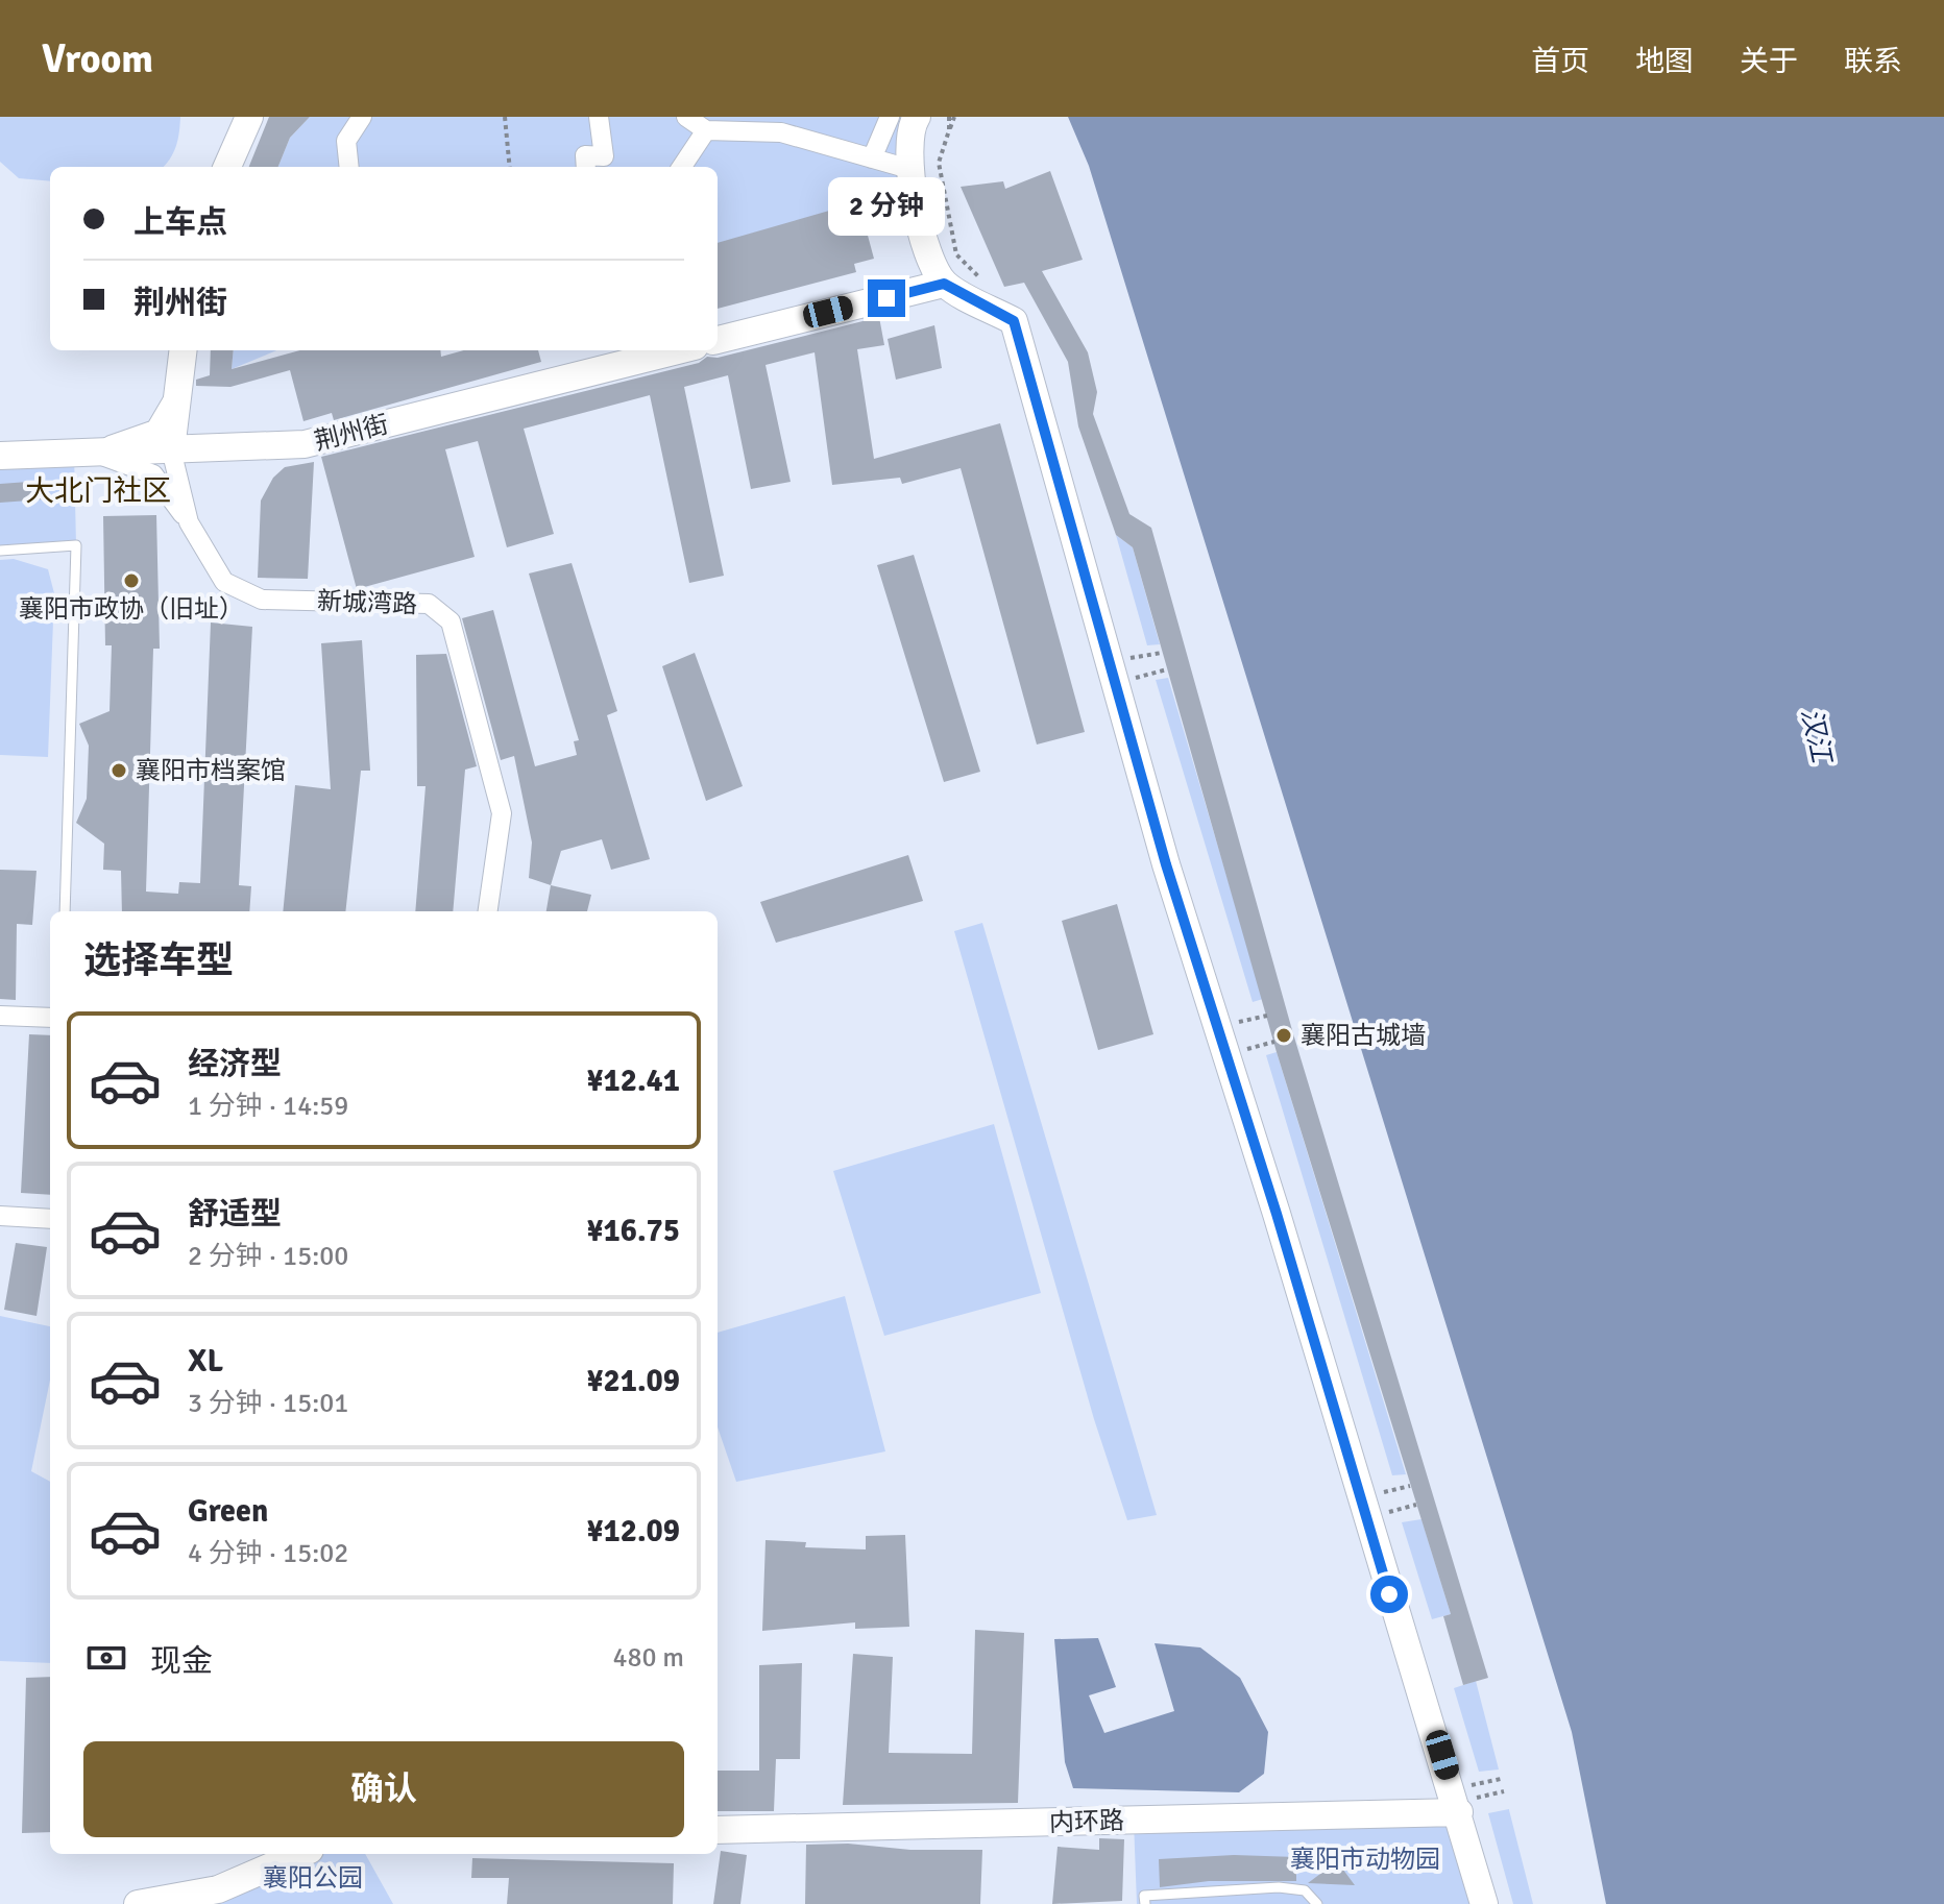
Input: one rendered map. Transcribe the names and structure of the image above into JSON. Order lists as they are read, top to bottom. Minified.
{"streets":{"street":["荆州街","新城湾路","内环路"]},"crossings":[["荆州街","新城湾路"]],"districts":["大北门社区"],"water":["汉江"],"parks":["襄阳市动物园","襄阳公园"],"places":["襄阳市政协（旧址）","襄阳市档案馆","襄阳古城墙"],"page":{"header":"Vroom","nav":["首页","地图","关于","联系"],"banner":["上车点","荆州街"],"bubble":"2 分钟","heading":"选择车型","list":[{"name":"经济型","note":"1 分钟 · 14:59","value":"¥12.41"},{"name":"舒适型","note":"2 分钟 · 15:00","value":"¥16.75"},{"name":"XL","note":"3 分钟 · 15:01","value":"¥21.09"},{"name":"Green","note":"4 分钟 · 15:02","value":"¥12.09"}],"pay":["现金","480 m"],"buttons":"确认"}}
